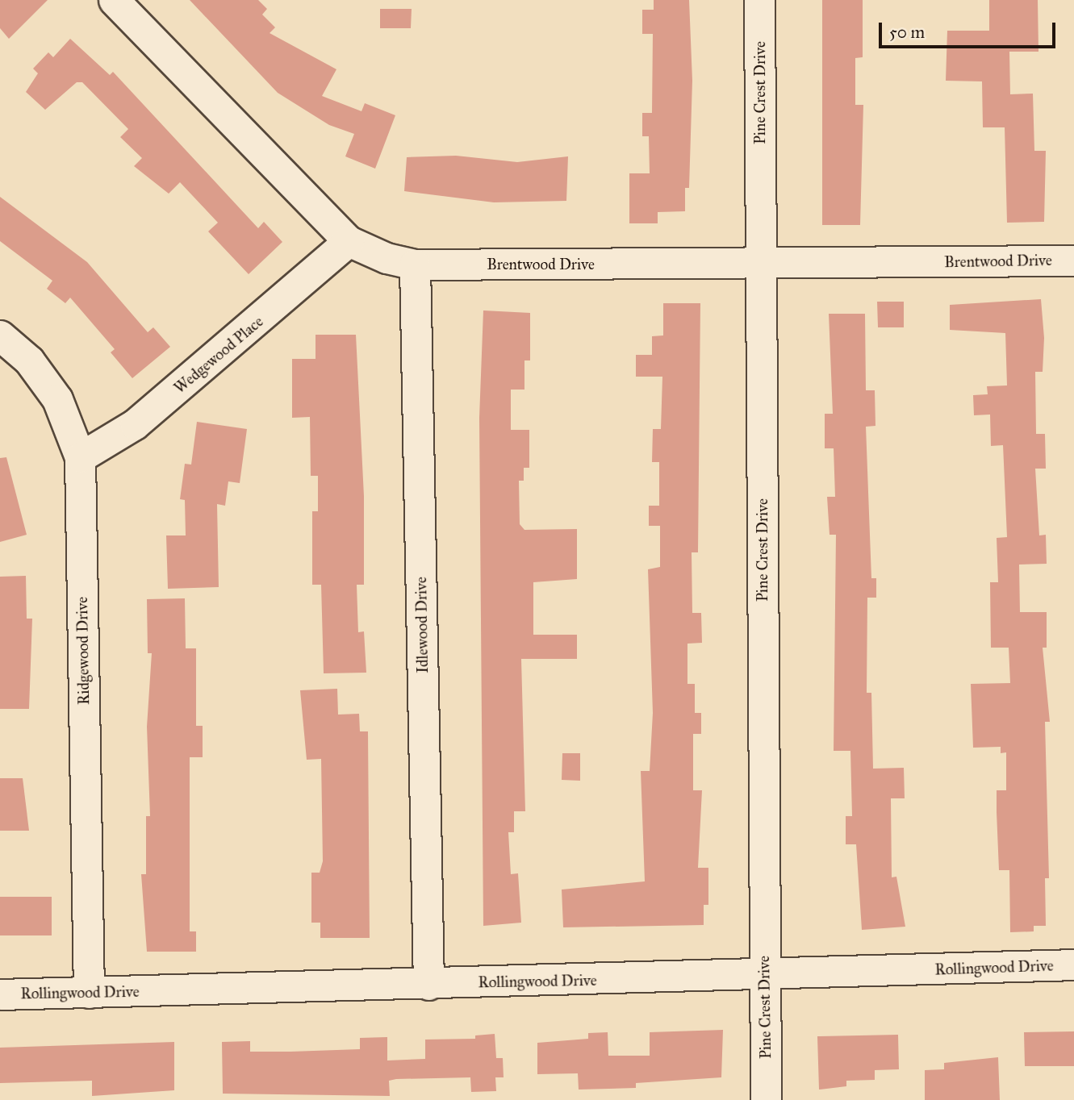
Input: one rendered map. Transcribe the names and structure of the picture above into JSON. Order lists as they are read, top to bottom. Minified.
{"streets":{"street":["Pine Crest Drive","Brentwood Drive","Wedgewood Place","Idlewood Drive","Ridgewood Drive","Rollingwood Drive"]},"crossings":[["Pine Crest Drive","Brentwood Drive"],["Pine Crest Drive","Rollingwood Drive"],["Brentwood Drive","Wedgewood Place"],["Brentwood Drive","Idlewood Drive"],["Wedgewood Place","Ridgewood Drive"],["Idlewood Drive","Rollingwood Drive"],["Ridgewood Drive","Rollingwood Drive"]],"scale_bar":"50 m"}
